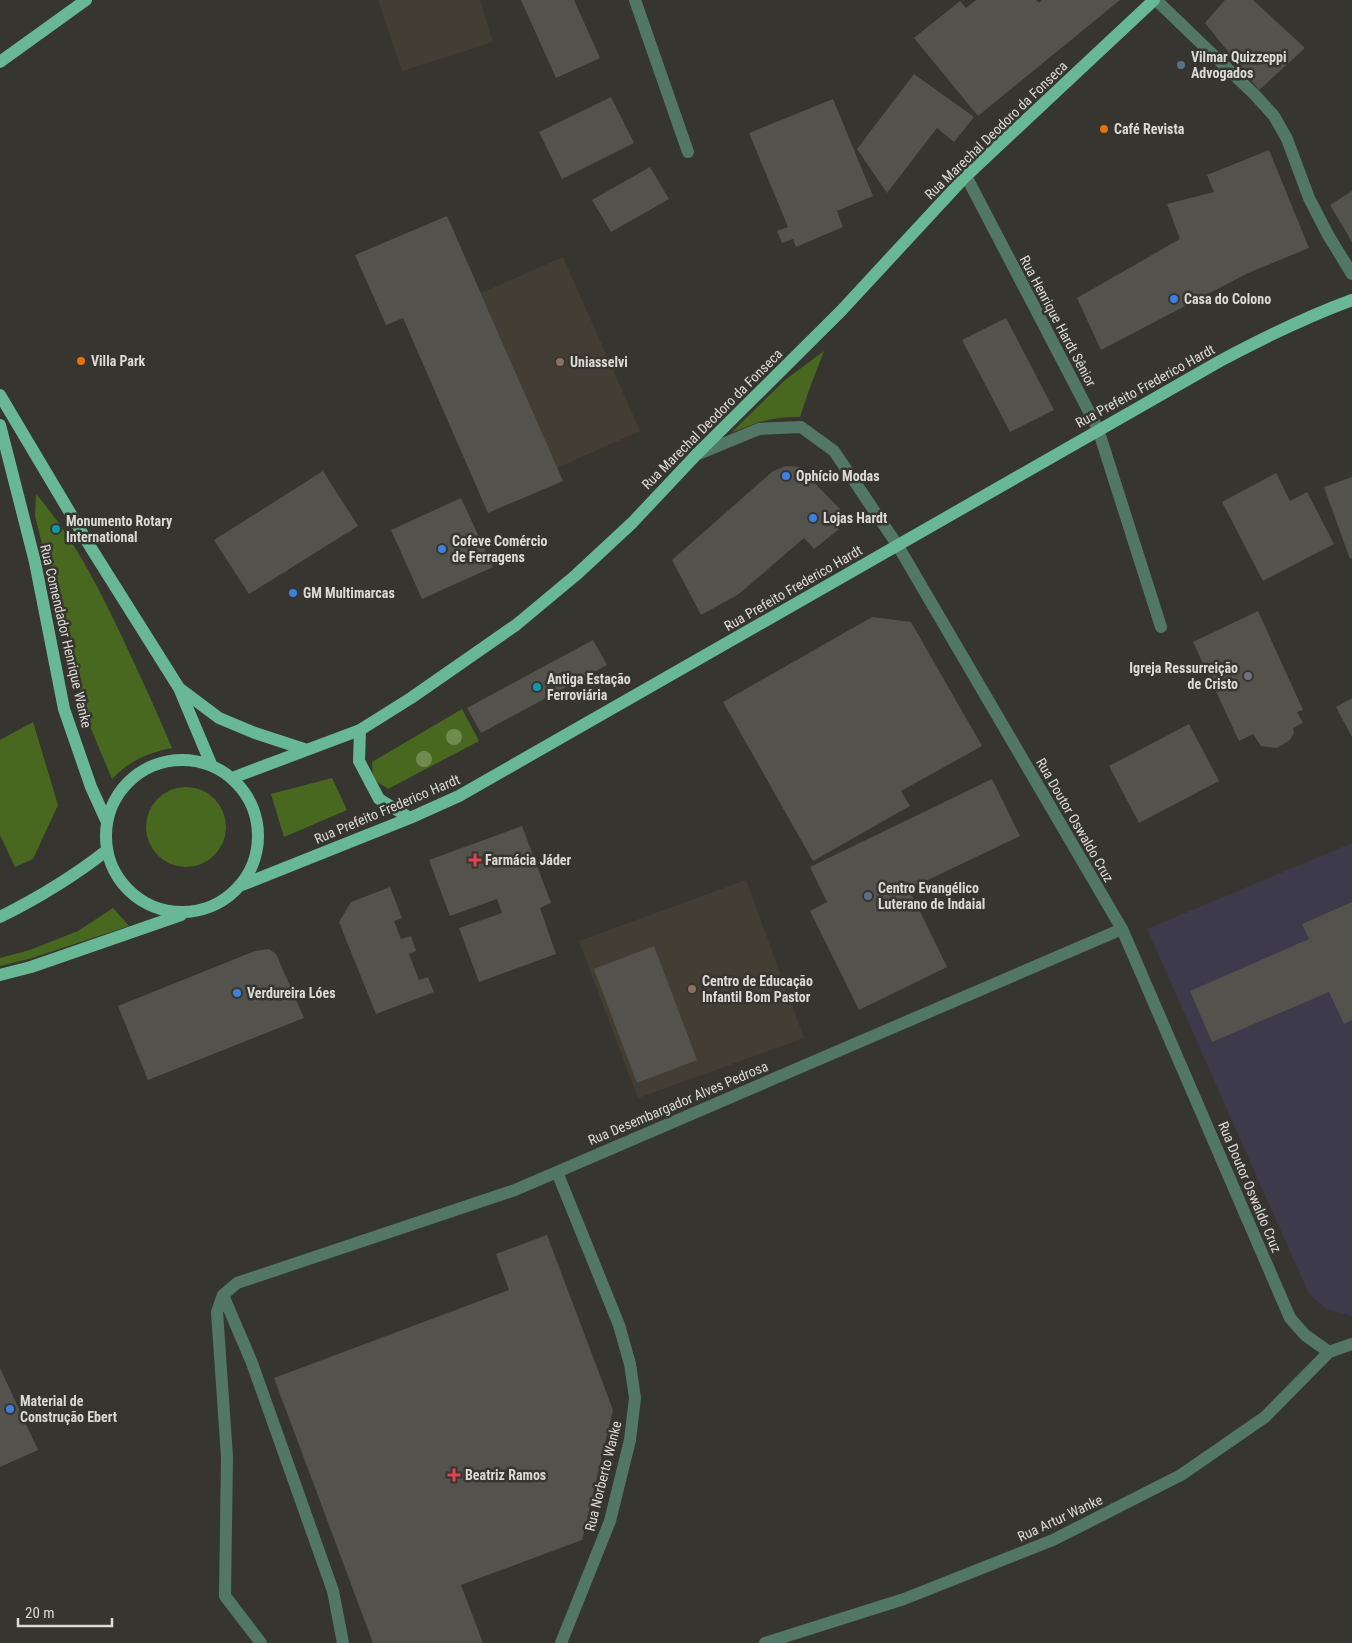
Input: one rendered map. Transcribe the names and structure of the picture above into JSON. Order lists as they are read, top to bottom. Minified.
{"streets":{"main road":["Rua Marechal Deodoro da Fonseca","Rua Prefeito Frederico Hardt","Rua Comendador Henrique Wanke"],"street":["Rua Henrique Hardt Sênior","Rua Doutor Oswaldo Cruz","Rua Desembargador Alves Pedrosa","Rua Norberto Wanke","Rua Artur Wanke"]},"crossings":[["Rua Marechal Deodoro da Fonseca","Rua Henrique Hardt Sênior"],["Rua Marechal Deodoro da Fonseca","Rua Prefeito Frederico Hardt"],["Rua Marechal Deodoro da Fonseca","Rua Comendador Henrique Wanke"],["Rua Marechal Deodoro da Fonseca","Rua Doutor Oswaldo Cruz"],["Rua Henrique Hardt Sênior","Rua Prefeito Frederico Hardt"],["Rua Prefeito Frederico Hardt","Rua Comendador Henrique Wanke"],["Rua Prefeito Frederico Hardt","Rua Doutor Oswaldo Cruz"],["Rua Doutor Oswaldo Cruz","Rua Desembargador Alves Pedrosa"],["Rua Doutor Oswaldo Cruz","Rua Artur Wanke"],["Rua Desembargador Alves Pedrosa","Rua Norberto Wanke"]],"places":{"other":["Vilmar Quizzeppi Advogados","Café Revista","Casa do Colono","Villa Park","Uniasselvi","Ophício Modas","Lojas Hardt","Monumento Rotary International","Cofeve Comércio de Ferragens","GM Multimarcas","Igreja Ressurreição de Cristo","Antiga Estação Ferroviária","Centro Evangélico Luterano de Indaial","Centro de Educação Infantil Bom Pastor","Verdureira Lóes","Material de Construção Ebert"],"health":["Farmácia Jáder","Beatriz Ramos"]},"scale_bar":"20 m"}
